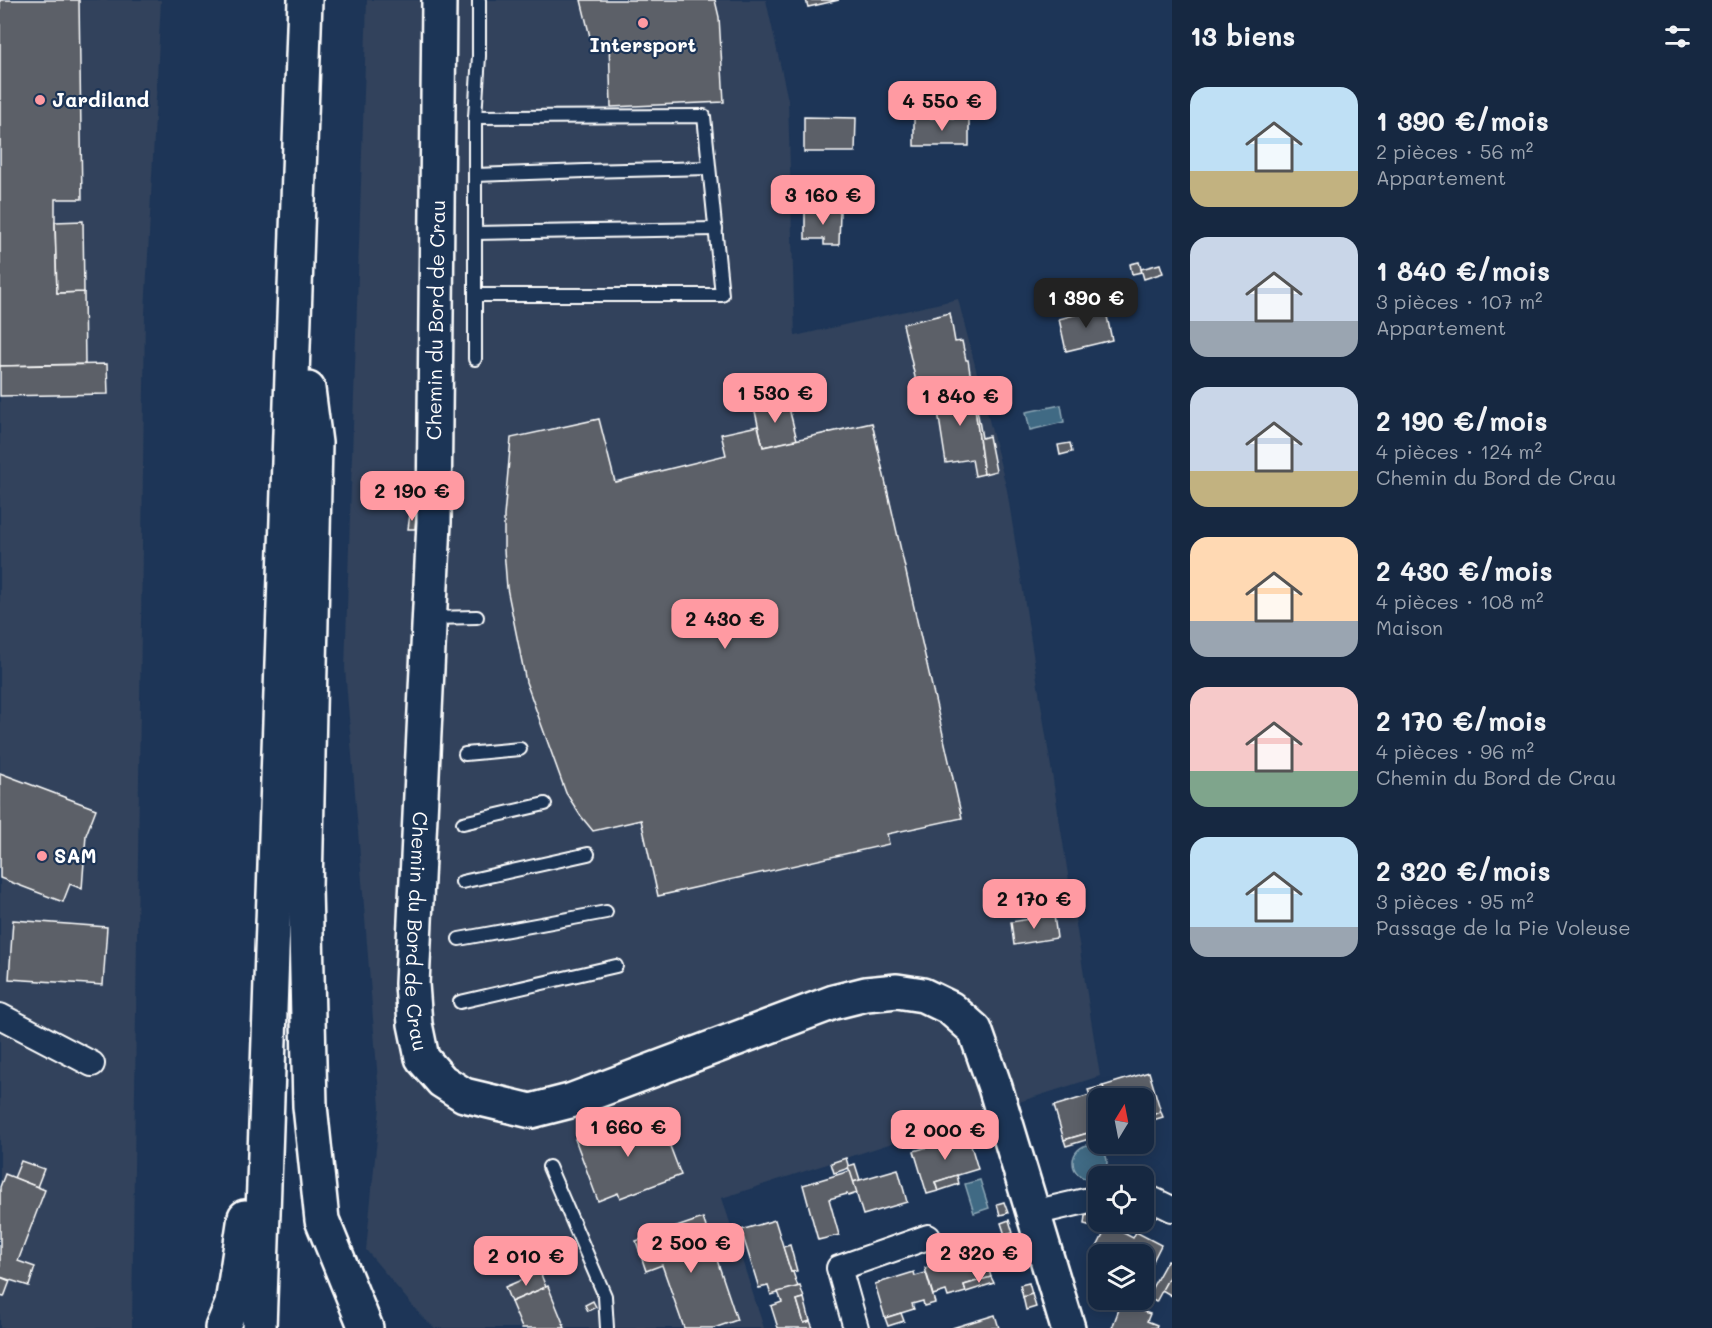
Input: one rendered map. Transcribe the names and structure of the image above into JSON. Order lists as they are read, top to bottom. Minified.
{"streets":{"main road":["Chemin du Bord de Crau"]},"places":["Intersport","Jardiland","SAM"],"north":"top","page":{"heading":"13 biens","list":[{"name":"1 390 €/mois","note":"2 pièces · 56 m² · Appartement"},{"name":"1 840 €/mois","note":"3 pièces · 107 m² · Appartement"},{"name":"2 190 €/mois","note":"4 pièces · 124 m² · Chemin du Bord de Crau"},{"name":"2 430 €/mois","note":"4 pièces · 108 m² · Maison"},{"name":"2 170 €/mois","note":"4 pièces · 96 m² · Chemin du Bord de Crau"},{"name":"2 320 €/mois","note":"3 pièces · 95 m² · Passage de la Pie Voleuse"}],"price":["4 550 €","3 160 €","1 390 €","1 530 €","1 840 €","2 190 €","2 430 €","2 170 €","1 660 €","2 000 €","2 500 €","2 320 €","2 010 €"]}}
